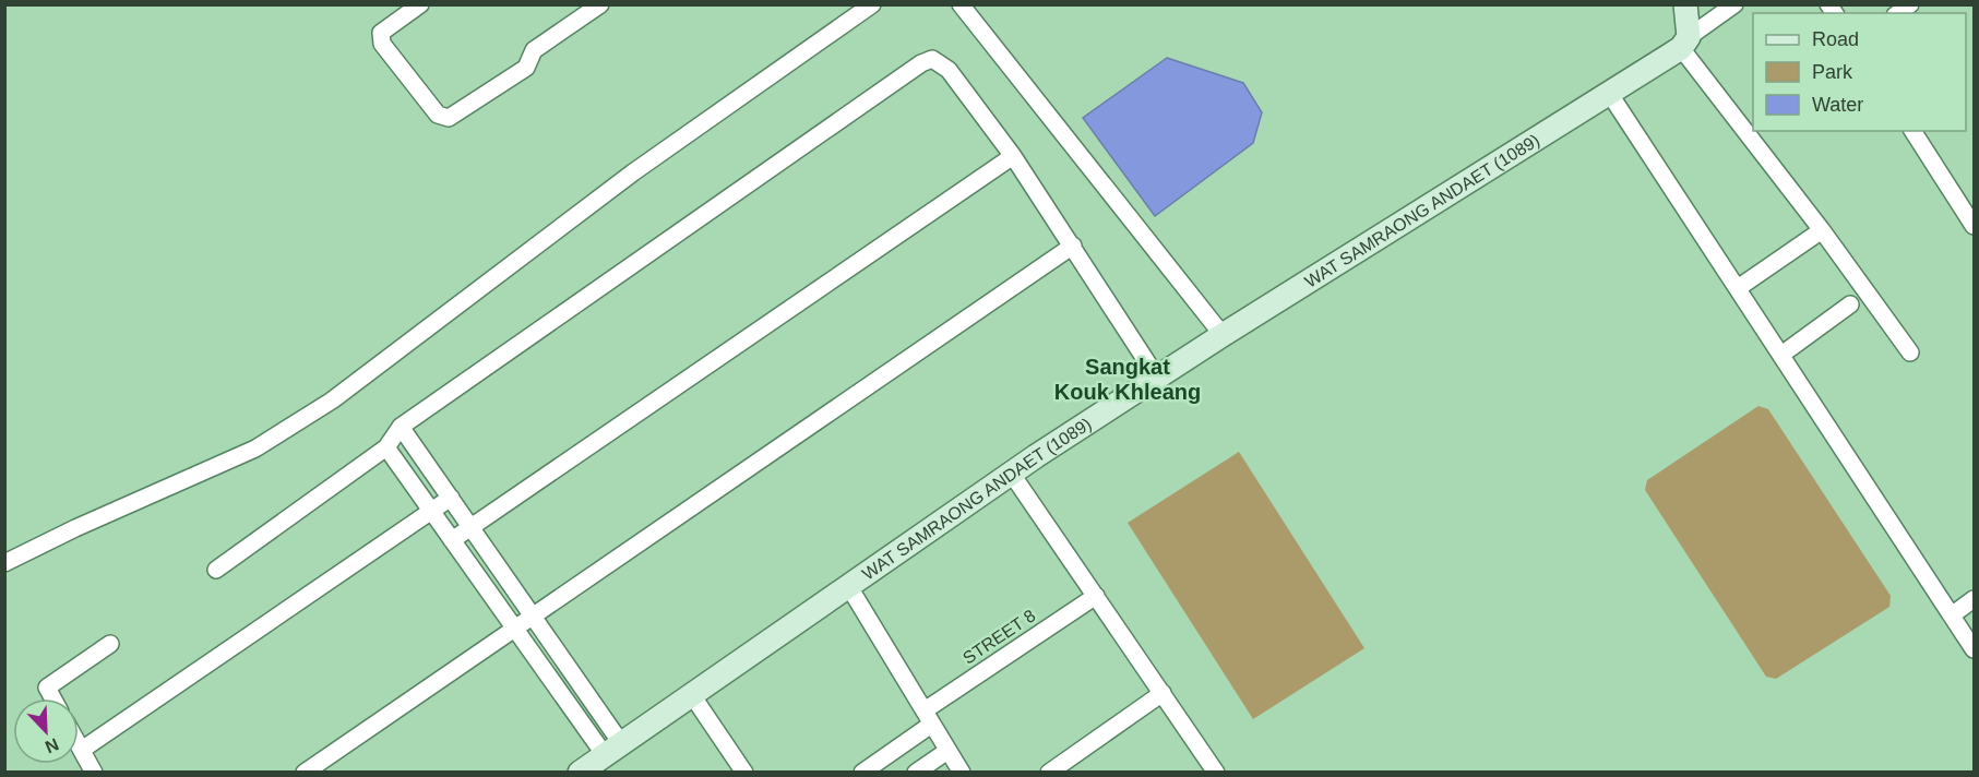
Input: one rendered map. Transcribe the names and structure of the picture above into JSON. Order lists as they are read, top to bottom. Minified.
{"streets":{"main road":["WAT SAMRAONG ANDAET (1089)"],"street":["STREET 8"]},"districts":["Sangkat Kouk Khleang"],"legend":["Road","Park","Water"],"north":"bottom right"}
